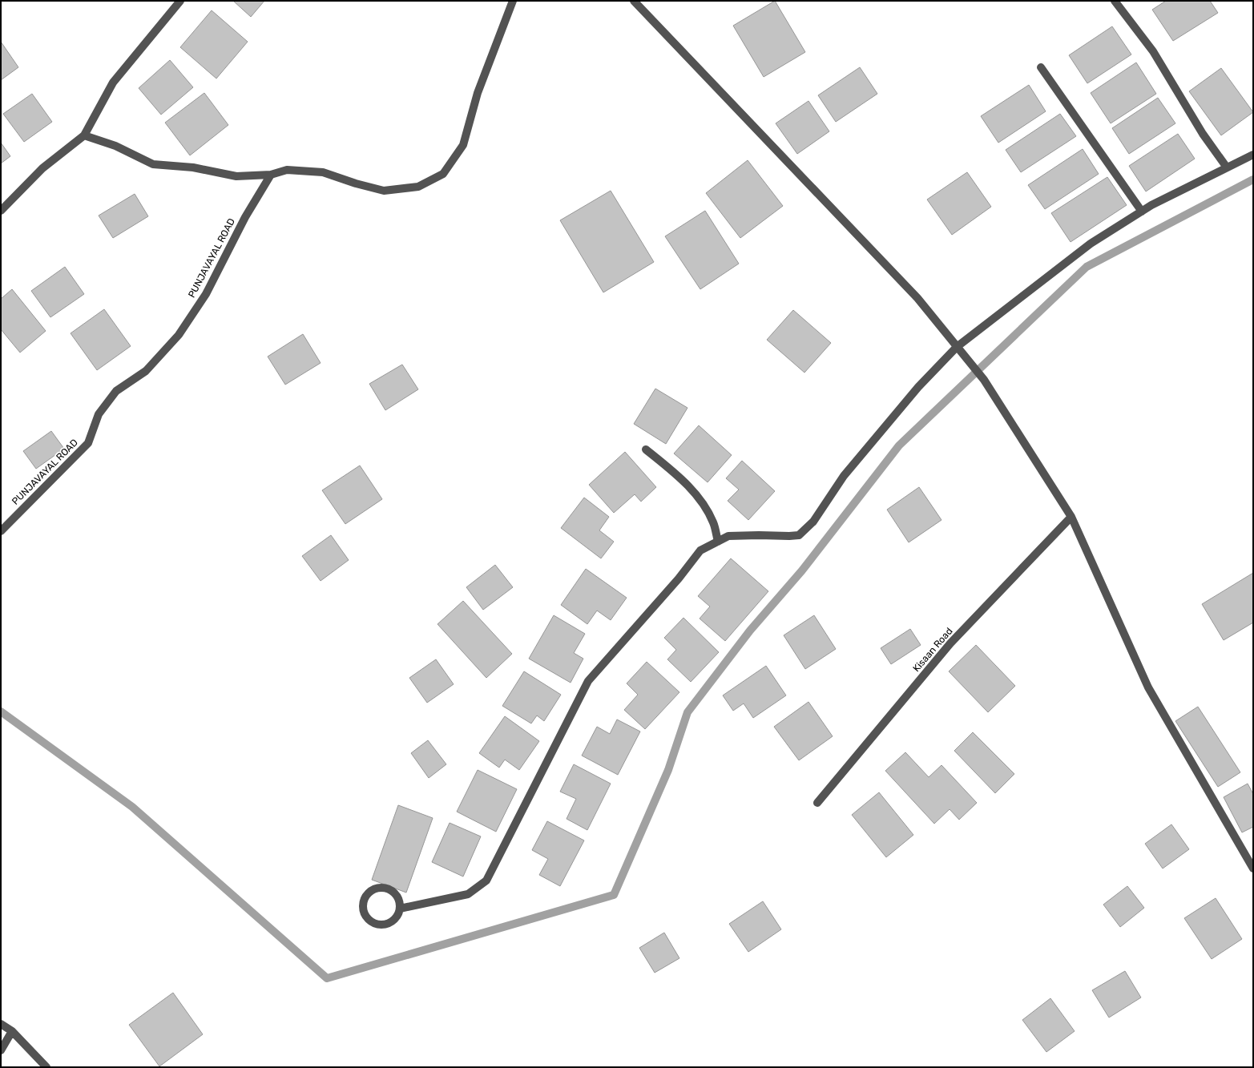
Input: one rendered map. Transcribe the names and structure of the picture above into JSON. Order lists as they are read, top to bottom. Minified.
{"streets":{"street":["PUNJAVAYAL ROAD","Kisaan Road"]}}
